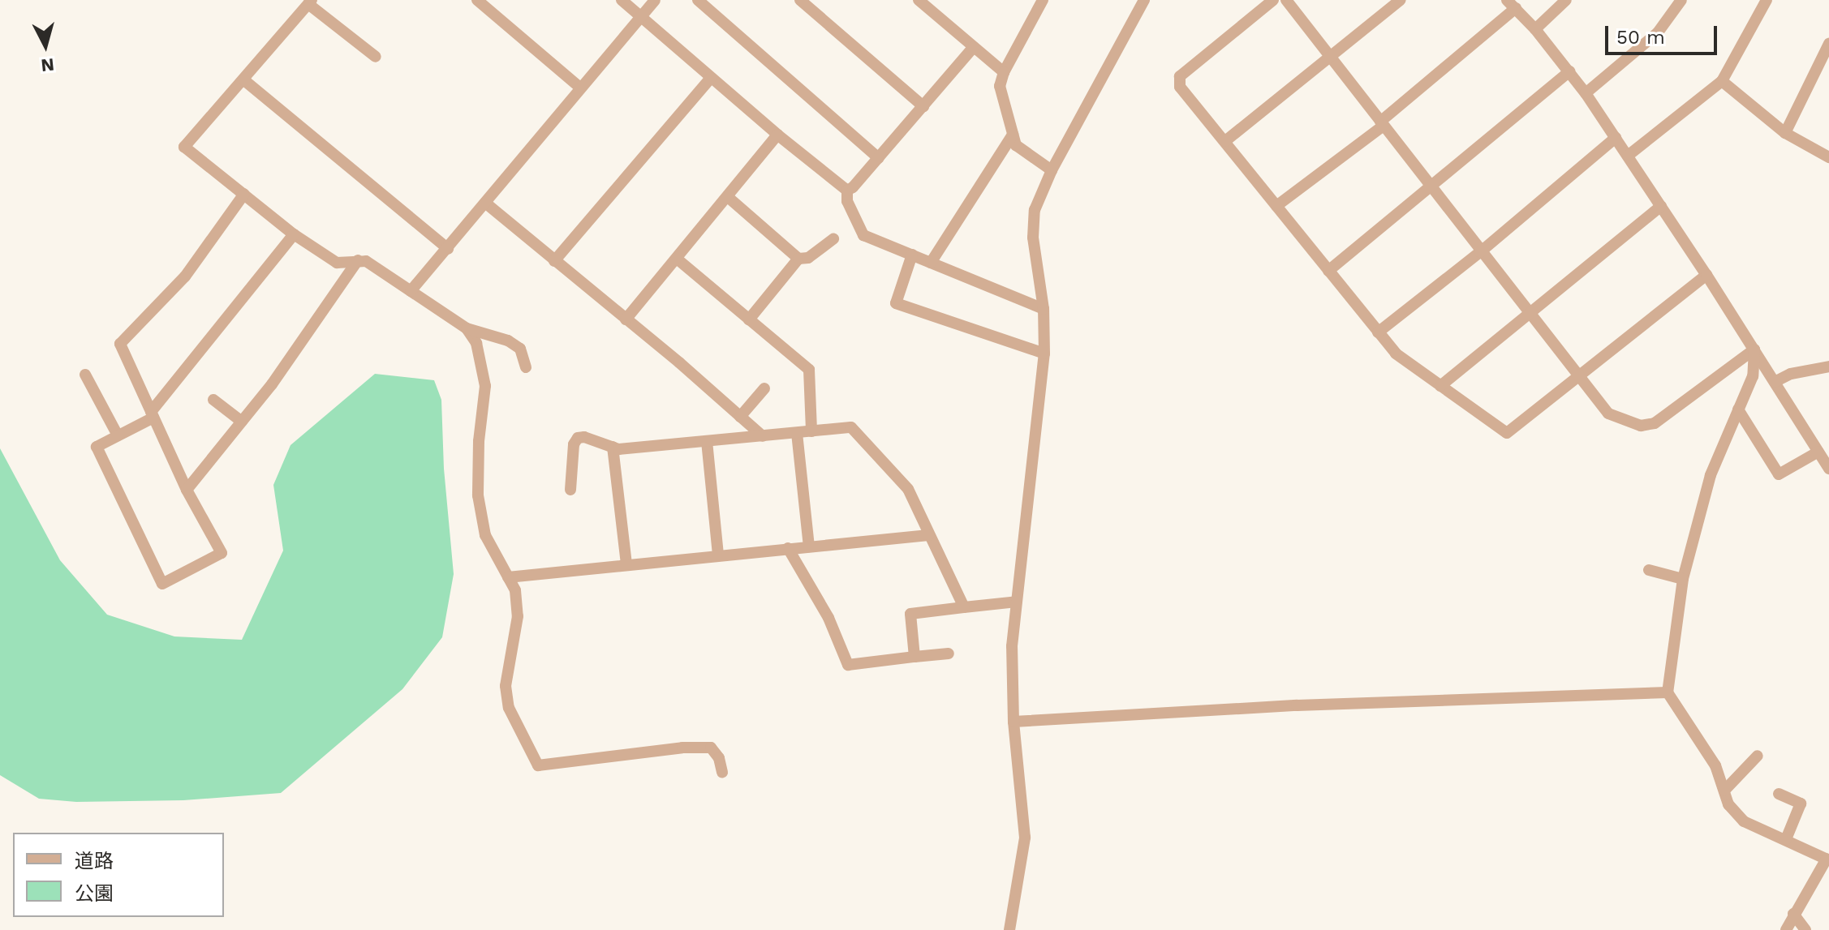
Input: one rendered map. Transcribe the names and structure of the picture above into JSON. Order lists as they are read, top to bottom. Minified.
{"legend":["道路","公園"],"scale_bar":"50 m","north":"bottom"}
